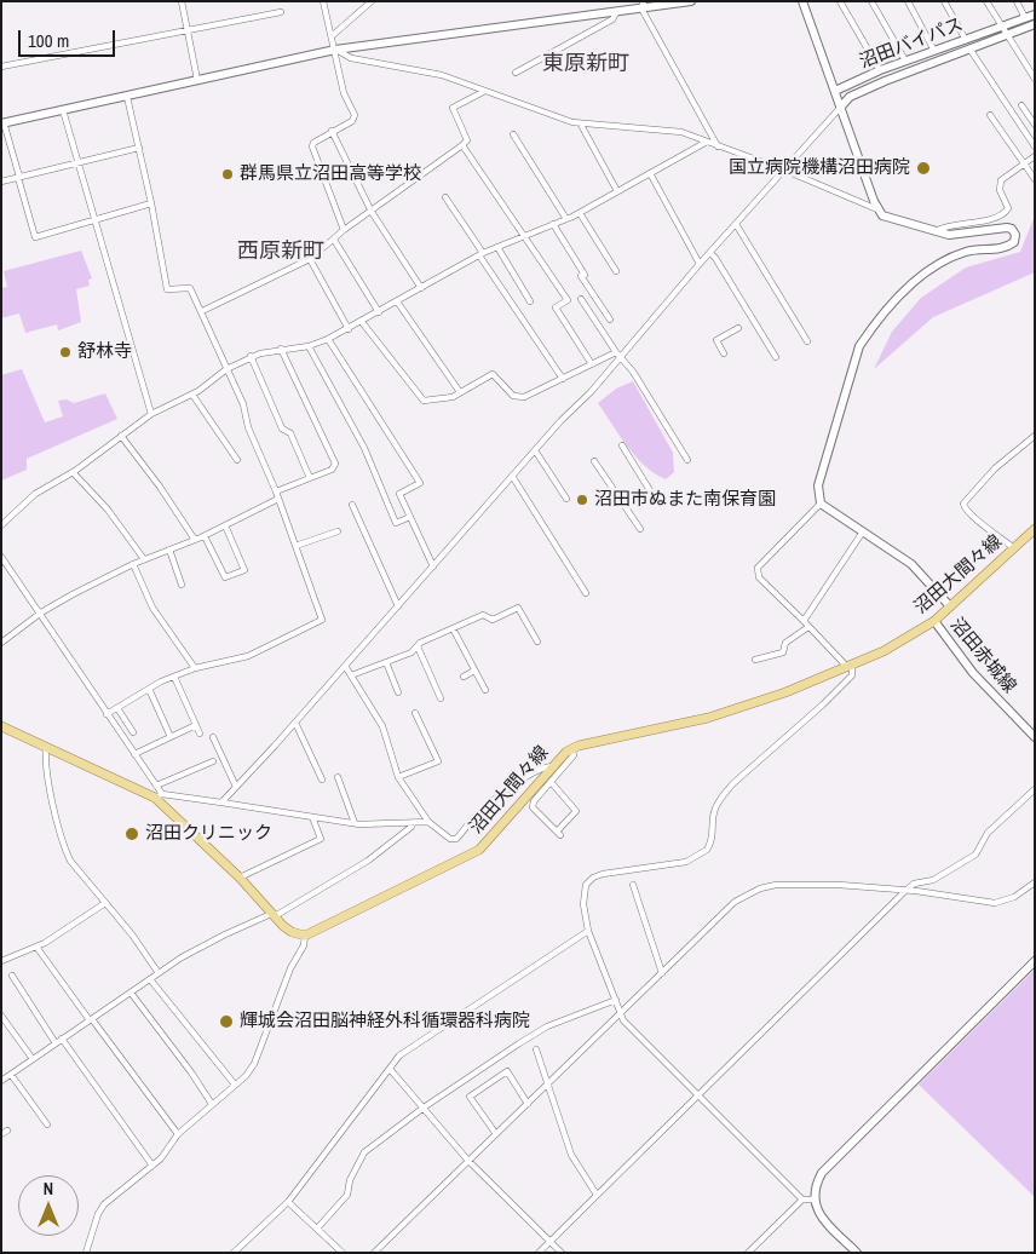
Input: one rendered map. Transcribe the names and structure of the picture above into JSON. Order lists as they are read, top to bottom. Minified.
{"streets":{"main road":["沼田大間々線"],"street":["沼田バイパス","沼田赤城線"]},"crossings":[["沼田大間々線","沼田赤城線"]],"districts":["東原新町","西原新町"],"places":["国立病院機構沼田病院","群馬県立沼田高等学校","舒林寺","沼田市ぬまた南保育園","沼田クリニック","輝城会沼田脳神経外科循環器科病院"],"scale_bar":"100 m","north":"top"}
